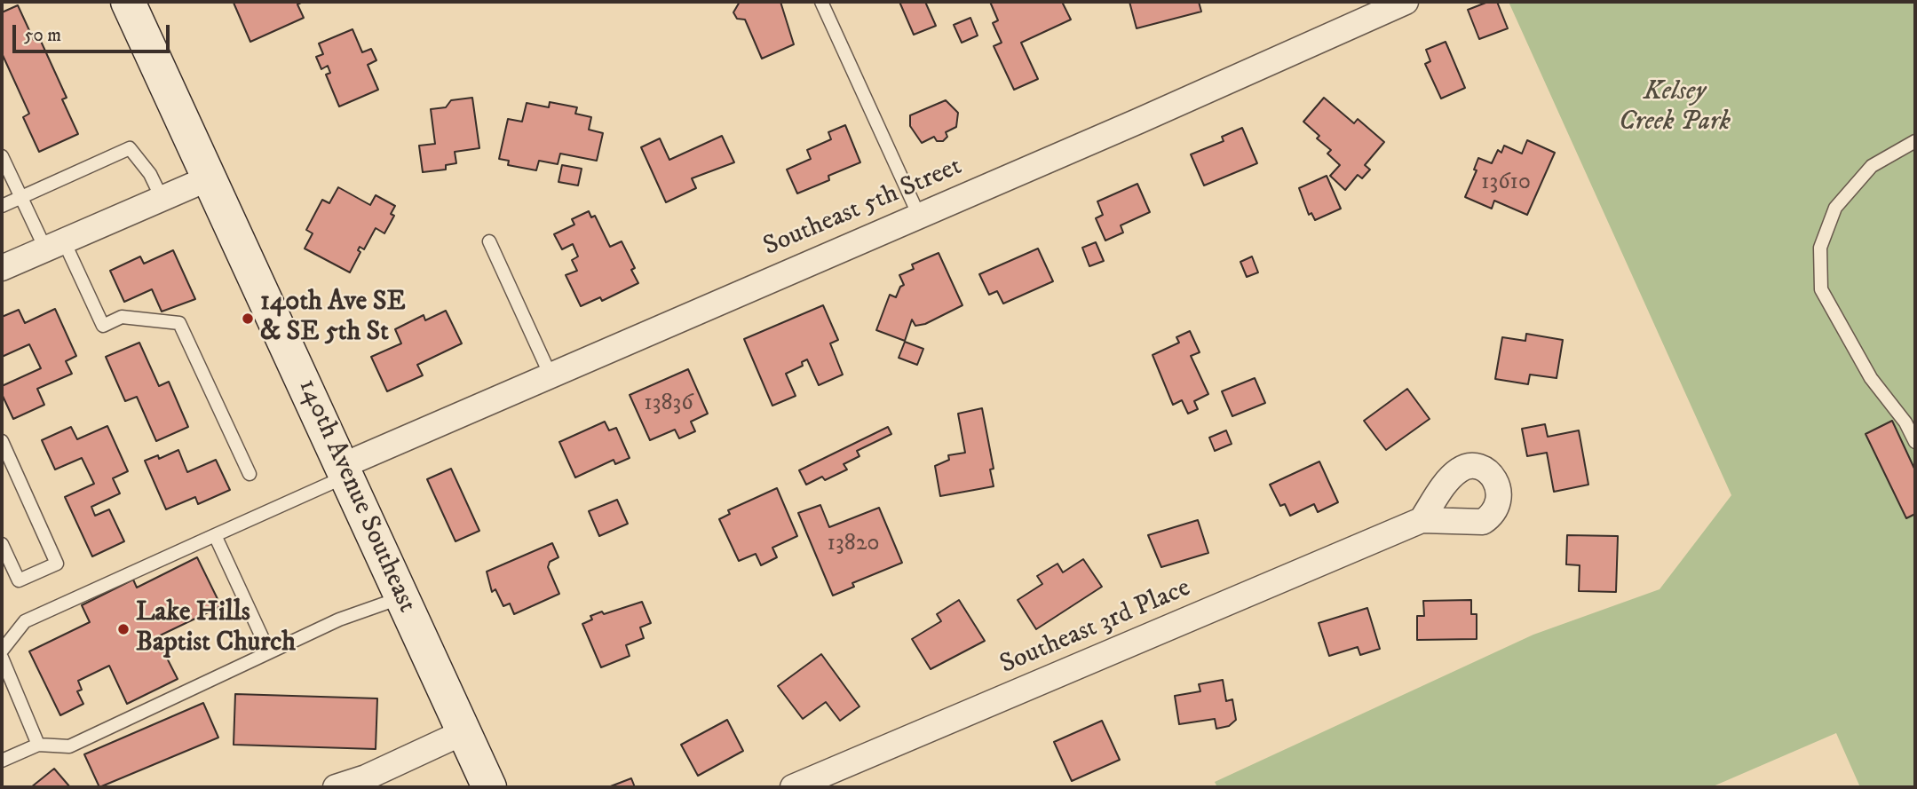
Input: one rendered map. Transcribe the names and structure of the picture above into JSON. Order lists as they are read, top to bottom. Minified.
{"streets":{"street":["Southeast 5th Street","140th Avenue Southeast","Southeast 3rd Place"]},"crossings":[["Southeast 5th Street","140th Avenue Southeast"]],"parks":["Kelsey Creek Park"],"places":["140th Ave SE & SE 5th St","Lake Hills Baptist Church"],"house_numbers":["13610","13836","13820"],"scale_bar":"50 m"}
